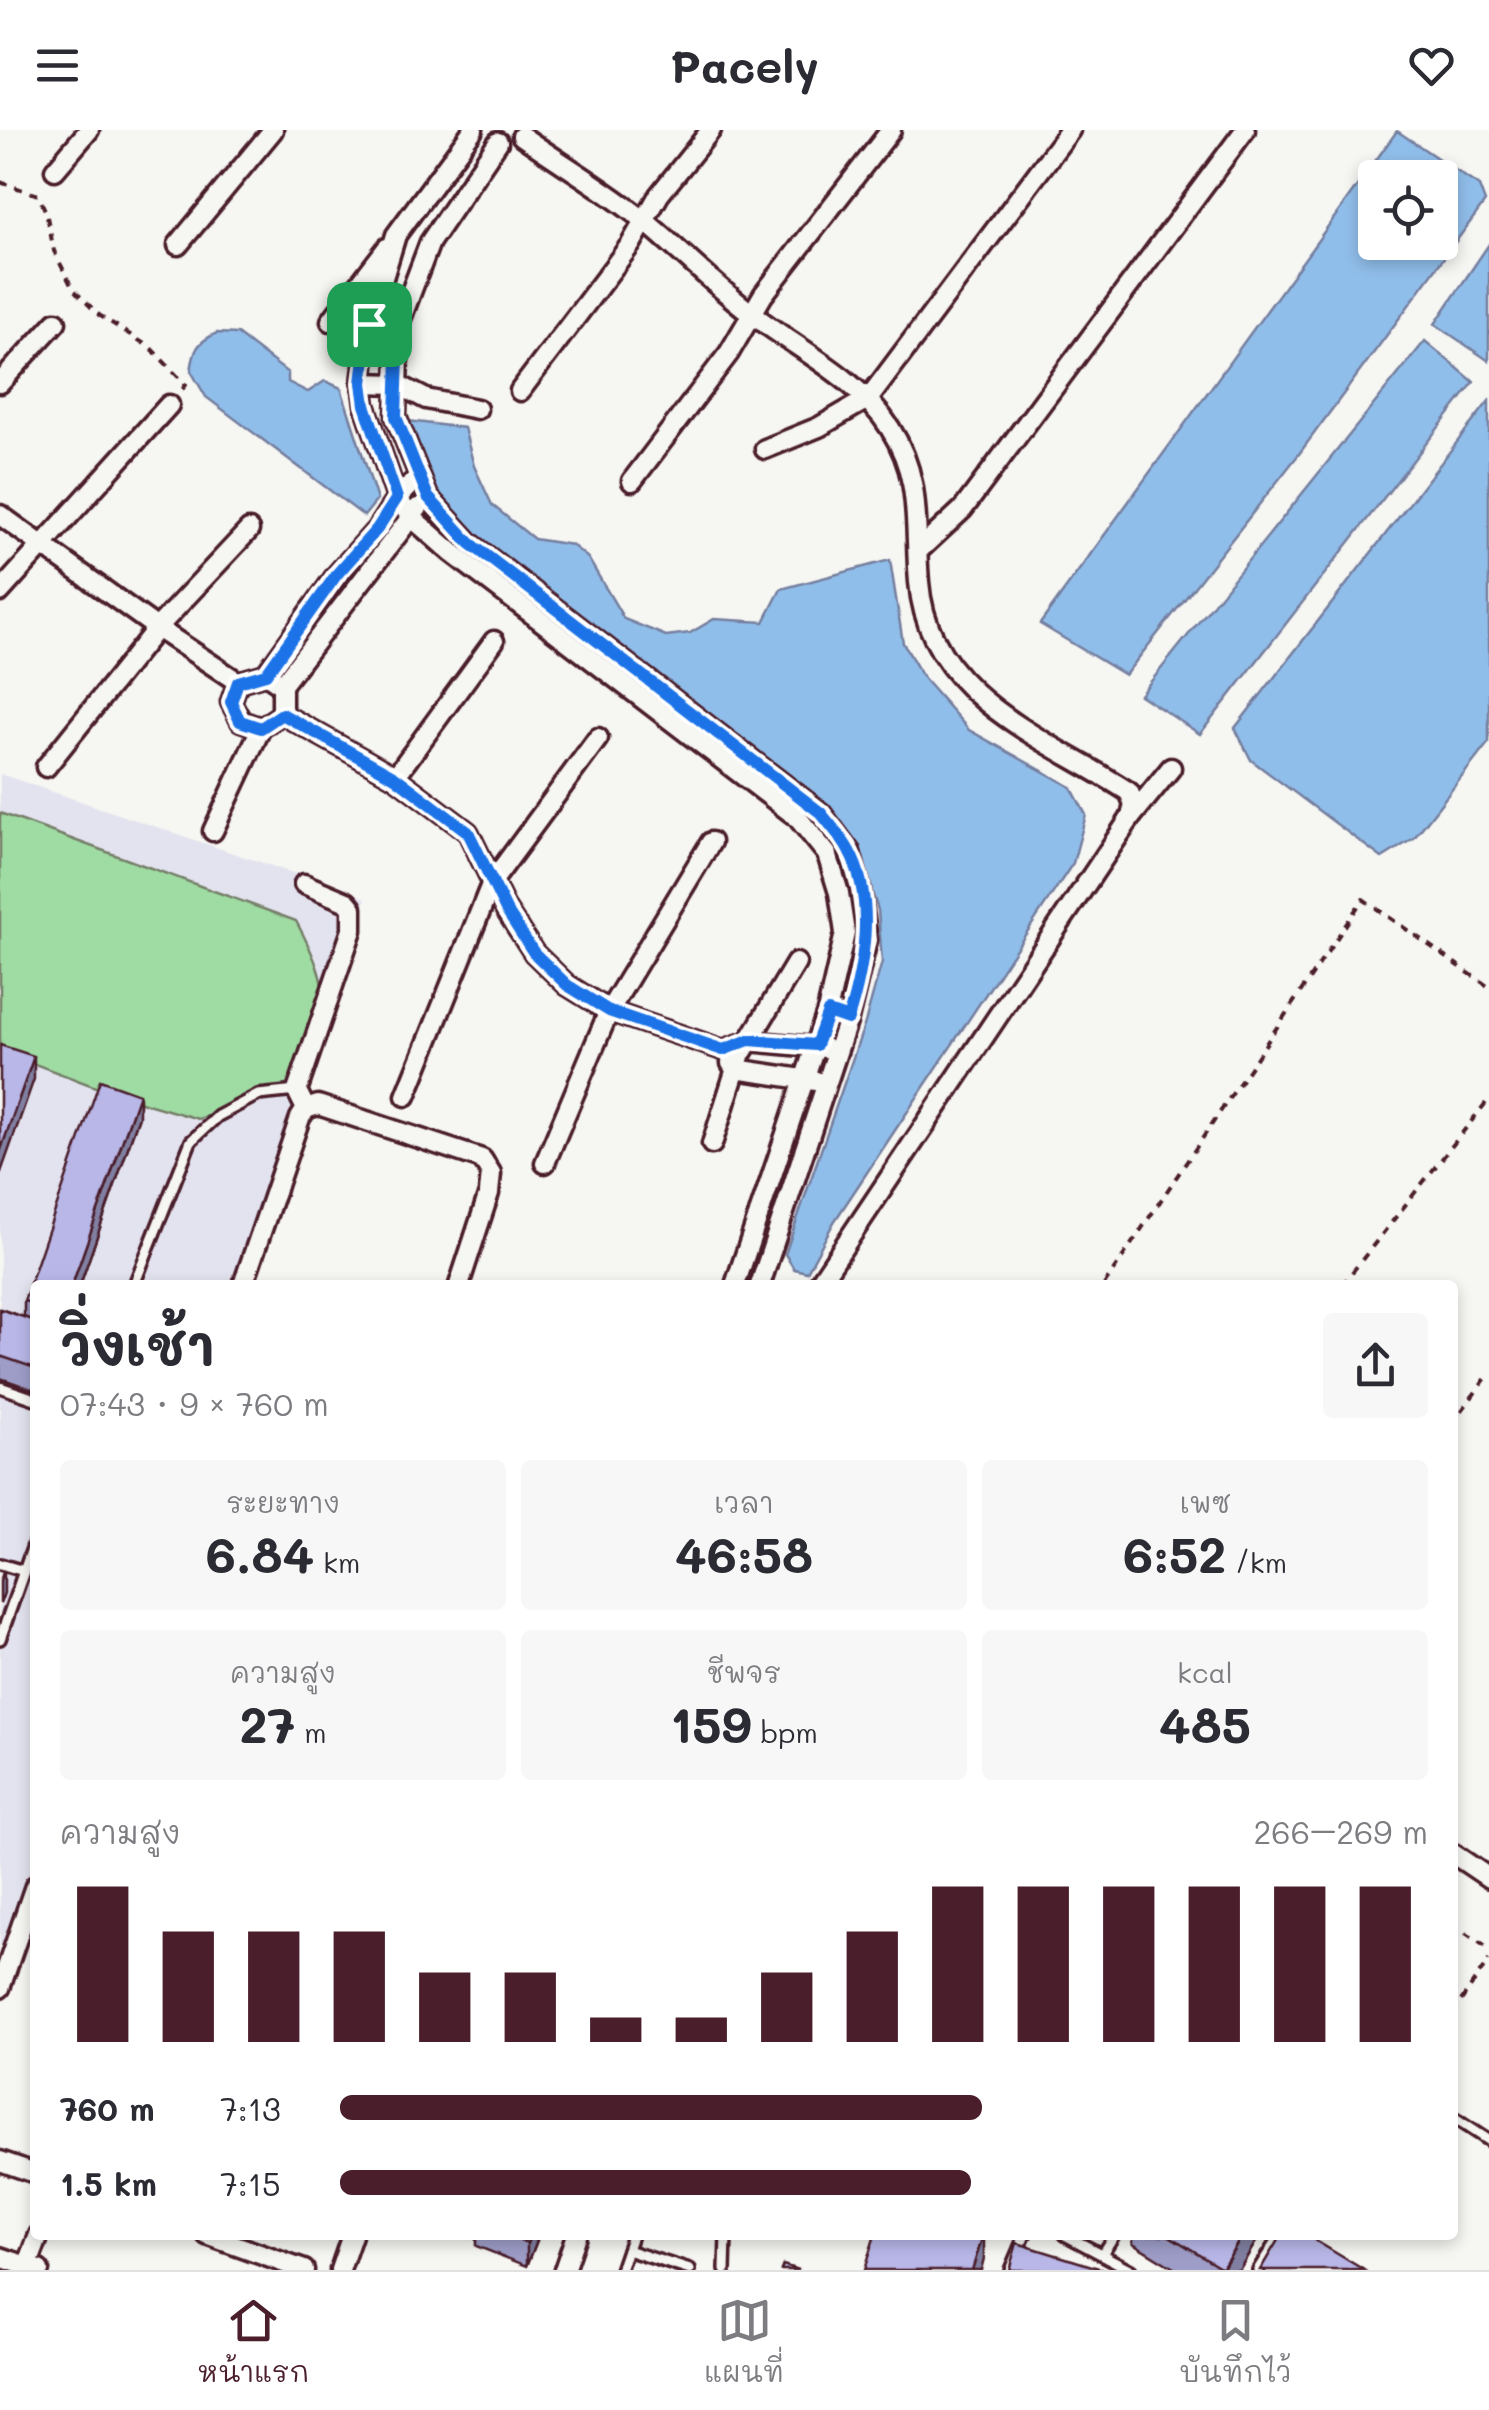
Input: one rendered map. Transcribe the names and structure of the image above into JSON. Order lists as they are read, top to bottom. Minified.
{"page":{"header":"Pacely","heading":["วิ่งเช้า","07:43 · 9 × 760 m"],"stats":[["ระยะทาง","6.84 km"],["เวลา","46:58"],["เพซ","6:52 /km"],["ความสูง","27 m"],["ชีพจร","159 bpm"],["kcal","485"]],"chart":["ความสูง","266–269 m"],"list":[{"name":"760 m","note":"7:13"},{"name":"1.5 km","note":"7:15"}],"tabs":["หน้าแรก","แผนที่","บันทึกไว้"]}}
